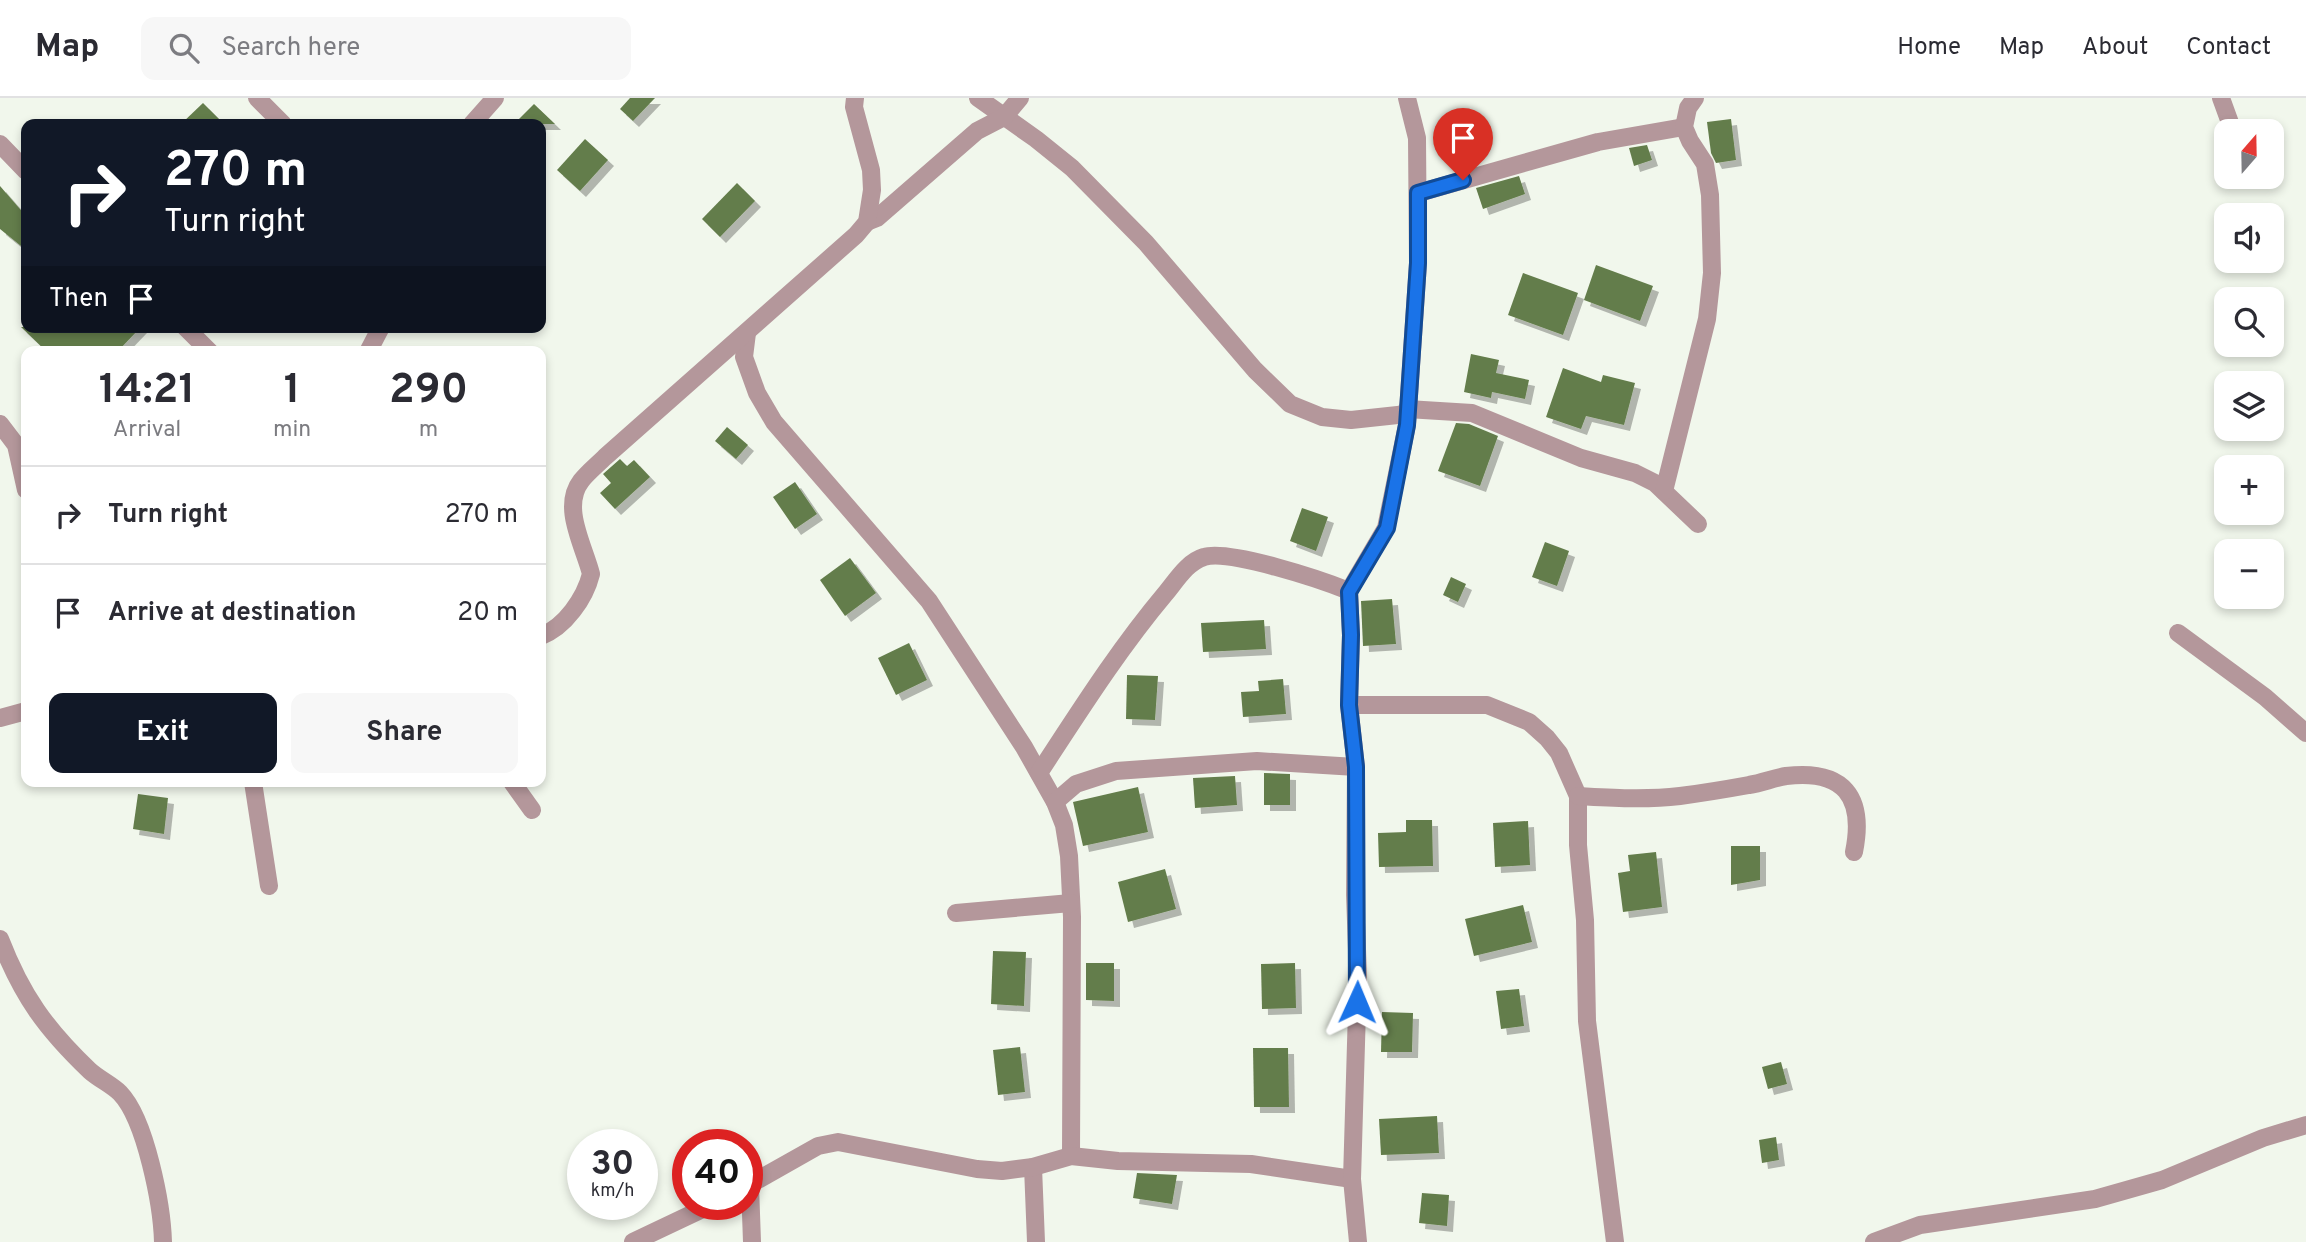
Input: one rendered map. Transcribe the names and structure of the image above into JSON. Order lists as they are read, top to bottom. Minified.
{"north":"top","page":{"header":"Map","search":"Search here","nav":["Home","Map","About","Contact"],"map_buttons":["+","−"],"turn":["270 m","Turn right"],"then":"Then","eta":["14:21","Arrival","1","min","290","m"],"list":[{"name":"Turn right","value":"270 m"},{"name":"Arrive at destination","value":"20 m"}],"buttons":["Exit","Share"],"speed":"30 km/h","limit":"40"}}
